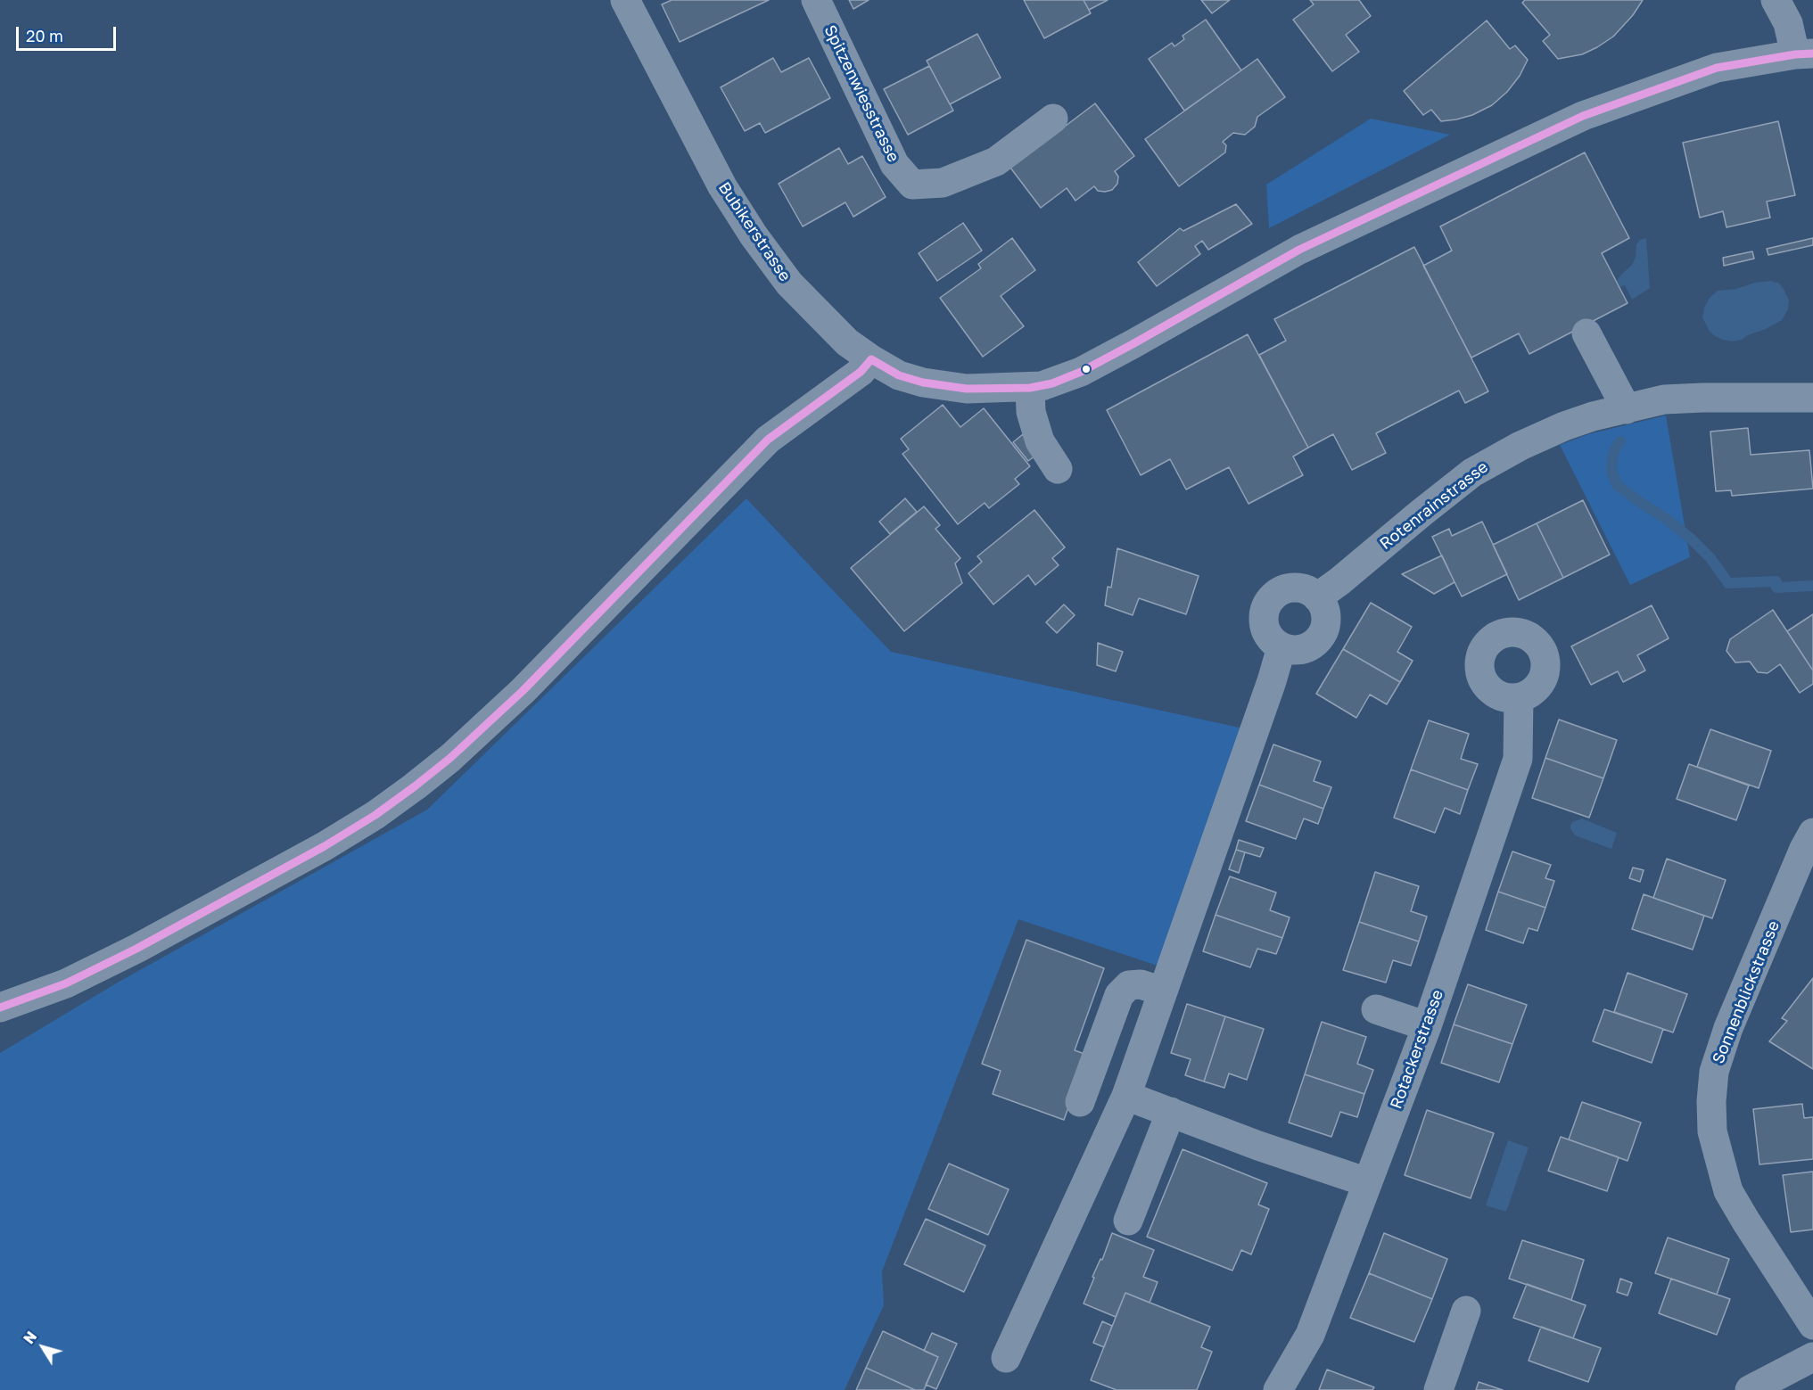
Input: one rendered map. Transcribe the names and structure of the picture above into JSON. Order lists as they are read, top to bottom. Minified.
{"streets":{"street":["Spitzenwiesstrasse","Bubikerstrasse","Rotenrainstrasse","Sonnenblickstrasse","Rotackerstrasse"]},"scale_bar":"20 m","north":"top left"}
